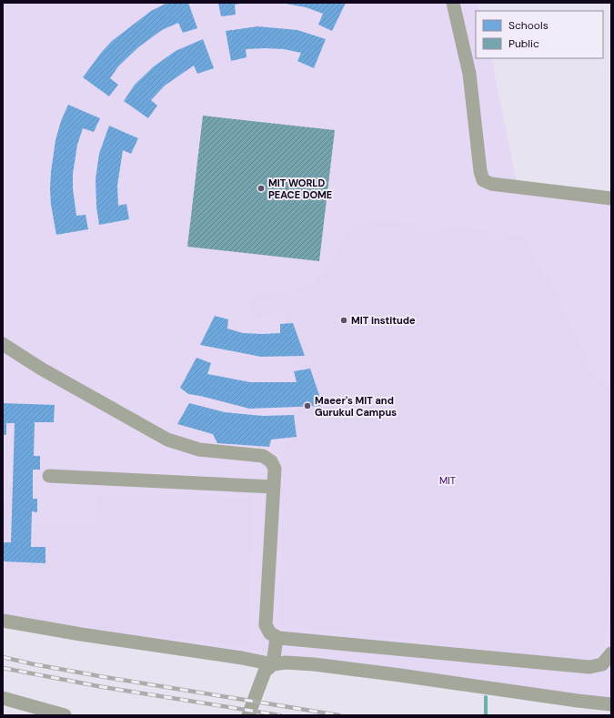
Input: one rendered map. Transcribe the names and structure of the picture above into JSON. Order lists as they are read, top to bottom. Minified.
{"parks":["MIT"],"places":["MIT WORLD PEACE DOME","MIT institude","Maeer's MIT and Gurukul Campus"],"legend":["Schools","Public"]}
